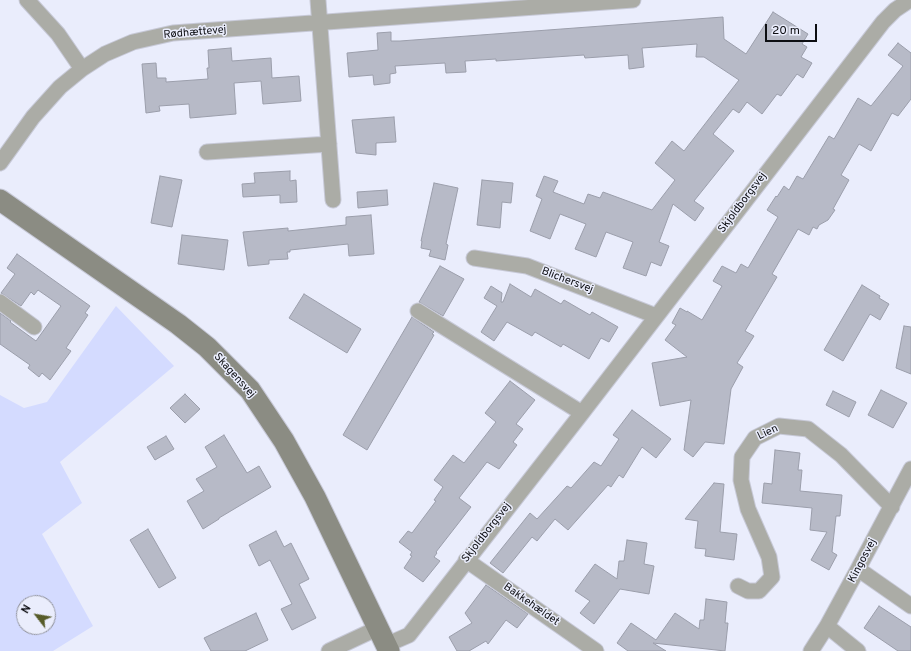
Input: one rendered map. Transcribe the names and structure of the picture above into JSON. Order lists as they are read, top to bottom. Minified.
{"streets":{"street":["Rødhættevej","Skjoldborgsvej","Blichersvej","Skagensvej","Lien","Kingosvej","Bakkehældet"]},"crossings":[["Skjoldborgsvej","Blichersvej"],["Skjoldborgsvej","Skagensvej"],["Skjoldborgsvej","Bakkehældet"],["Lien","Kingosvej"]],"scale_bar":"20 m","north":"top left"}
